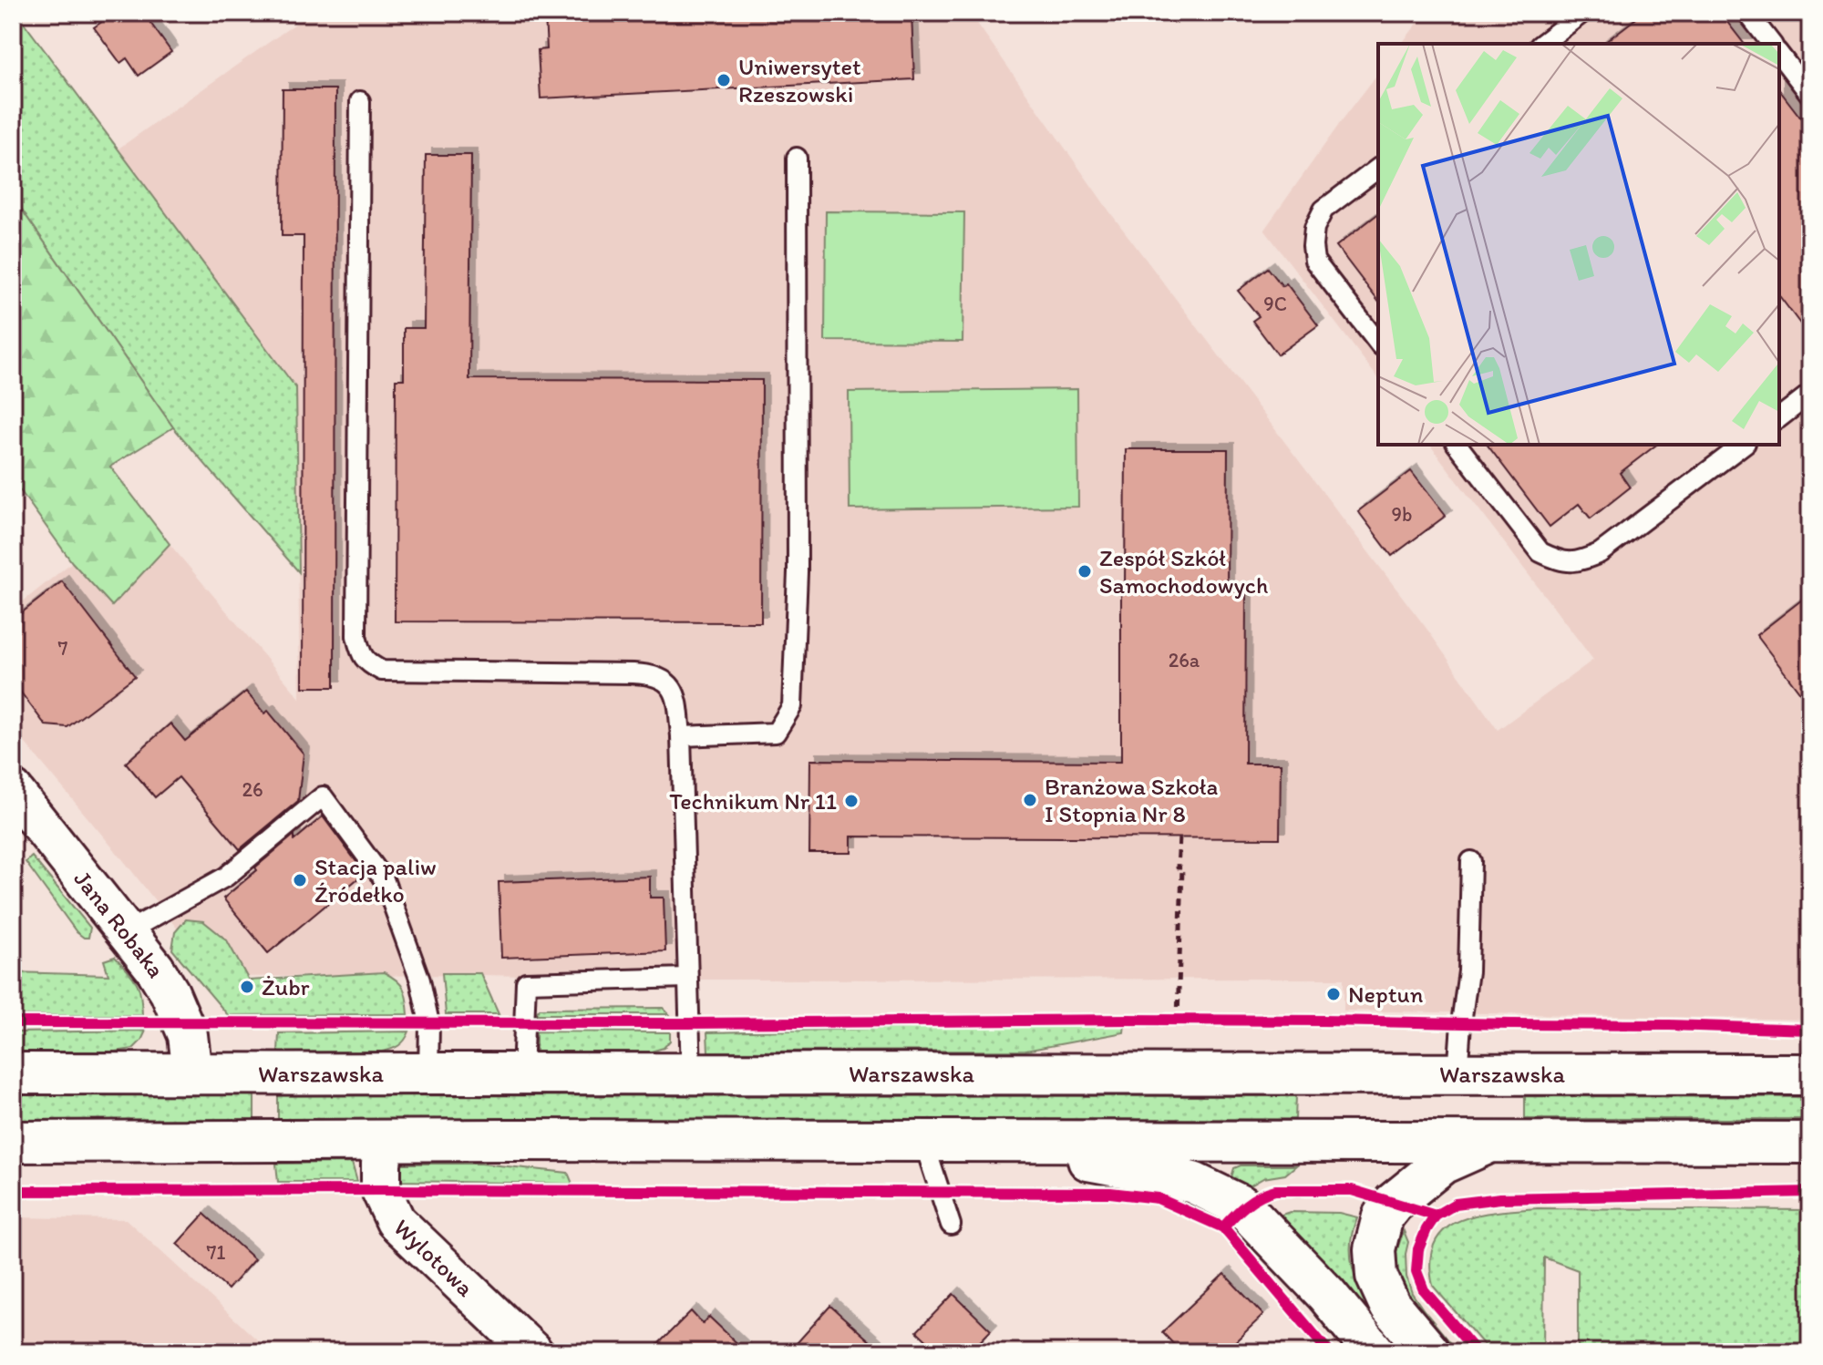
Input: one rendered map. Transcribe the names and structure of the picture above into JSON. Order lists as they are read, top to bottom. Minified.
{"streets":{"main road":["Warszawska"],"street":["Jana Robaka","Wylotowa"]},"crossings":[["Jana Robaka","Warszawska"]],"places":["Uniwersytet Rzeszowski","Zespół Szkół Samochodowych","Branżowa Szkoła I Stopnia Nr 8","Technikum Nr 11","Stacja paliw Źródełko","Żubr","Neptun"],"house_numbers":["9C","9b","7","26a","26","71"]}
